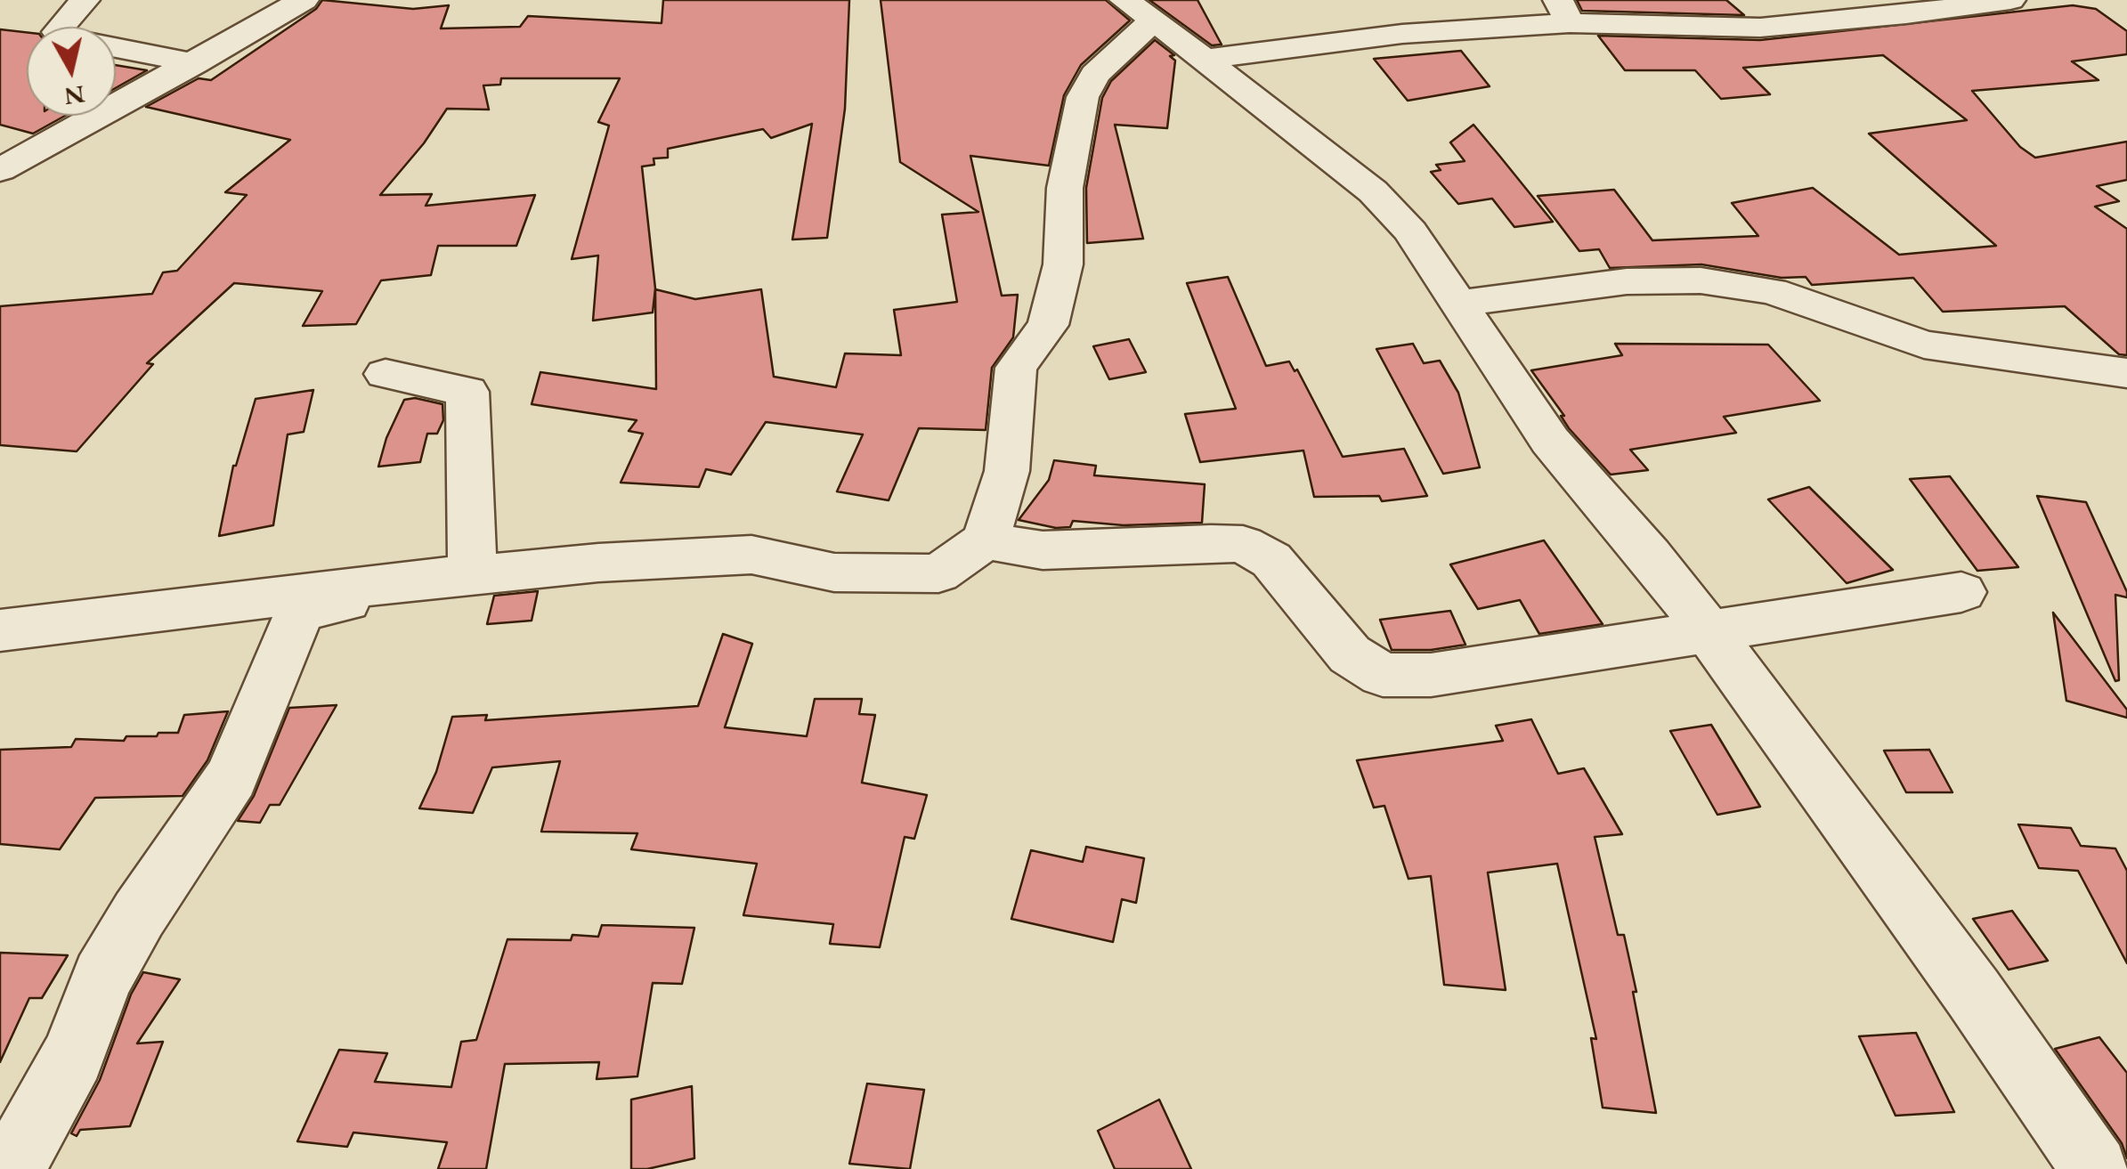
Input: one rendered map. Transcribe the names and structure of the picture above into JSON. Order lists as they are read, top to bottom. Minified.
{"north":"bottom"}
